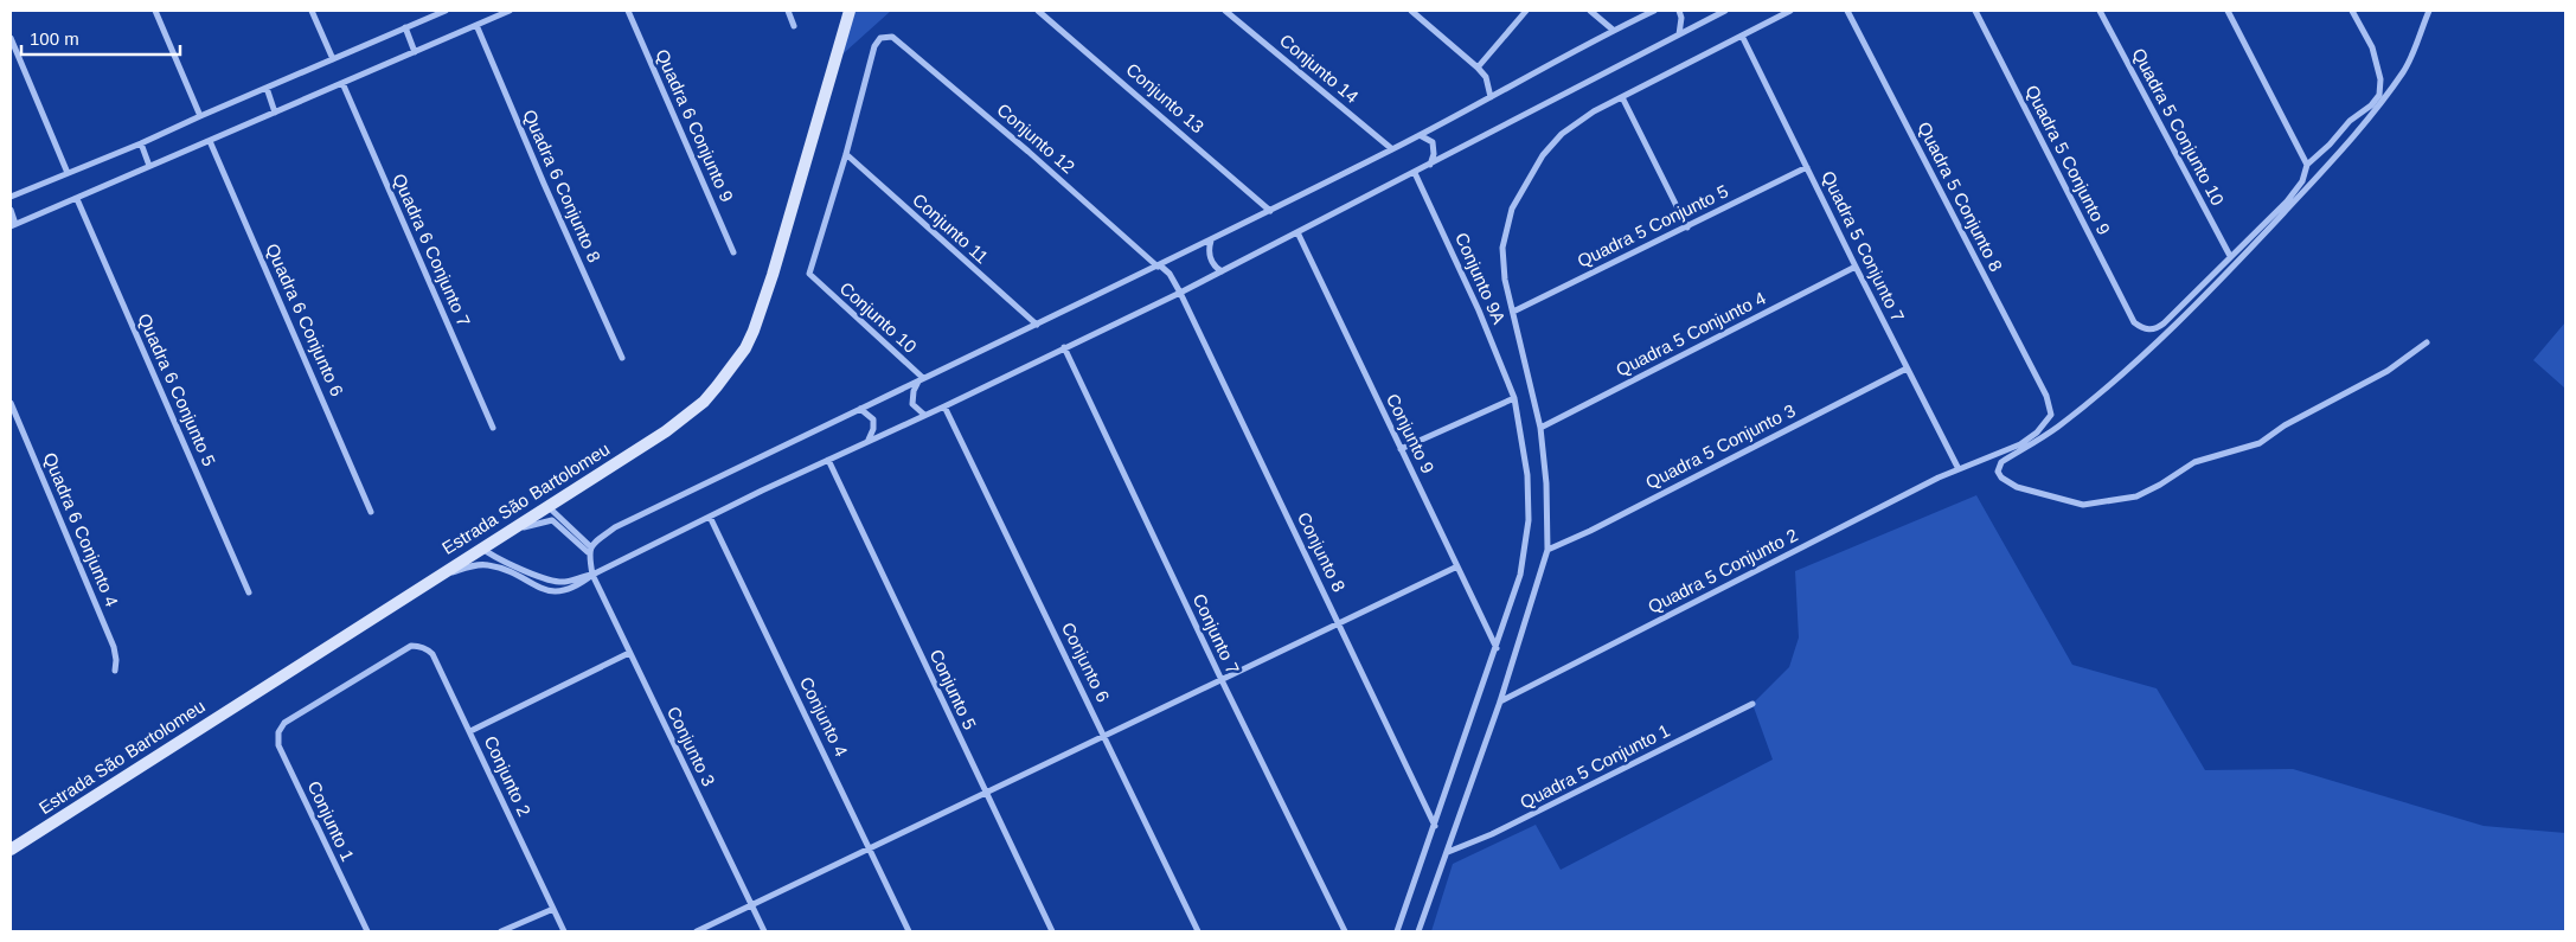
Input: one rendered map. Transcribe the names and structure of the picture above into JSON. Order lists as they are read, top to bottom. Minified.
{"streets":{"street":["Conjunto 14","Conjunto 13","Quadra 6 Conjunto 9","Quadra 5 Conjunto 10","Conjunto 12","Quadra 5 Conjunto 9","Quadra 6 Conjunto 8","Quadra 5 Conjunto 8","Quadra 5 Conjunto 5","Conjunto 11","Quadra 5 Conjunto 7","Quadra 6 Conjunto 7","Conjunto 9A","Conjunto 10","Quadra 6 Conjunto 6","Quadra 5 Conjunto 4","Quadra 6 Conjunto 5","Conjunto 9","Quadra 5 Conjunto 3","Estrada São Bartolomeu","Quadra 6 Conjunto 4","Conjunto 8","Quadra 5 Conjunto 2","Conjunto 7","Conjunto 6","Conjunto 5","Conjunto 4","Conjunto 3","Quadra 5 Conjunto 1","Conjunto 2","Conjunto 1"]},"crossings":[["Quadra 5 Conjunto 10","Quadra 5 Conjunto 9"],["Conjunto 12","Conjunto 11"],["Conjunto 12","Conjunto 10"],["Conjunto 12","Conjunto 8"],["Quadra 5 Conjunto 8","Quadra 5 Conjunto 2"],["Quadra 5 Conjunto 5","Quadra 5 Conjunto 7"],["Conjunto 11","Conjunto 10"],["Quadra 5 Conjunto 7","Quadra 5 Conjunto 4"],["Quadra 5 Conjunto 7","Quadra 5 Conjunto 3"],["Quadra 5 Conjunto 7","Quadra 5 Conjunto 2"],["Conjunto 9A","Conjunto 9"],["Conjunto 9A","Conjunto 8"],["Conjunto 2","Conjunto 1"]],"scale_bar":"100 m"}
